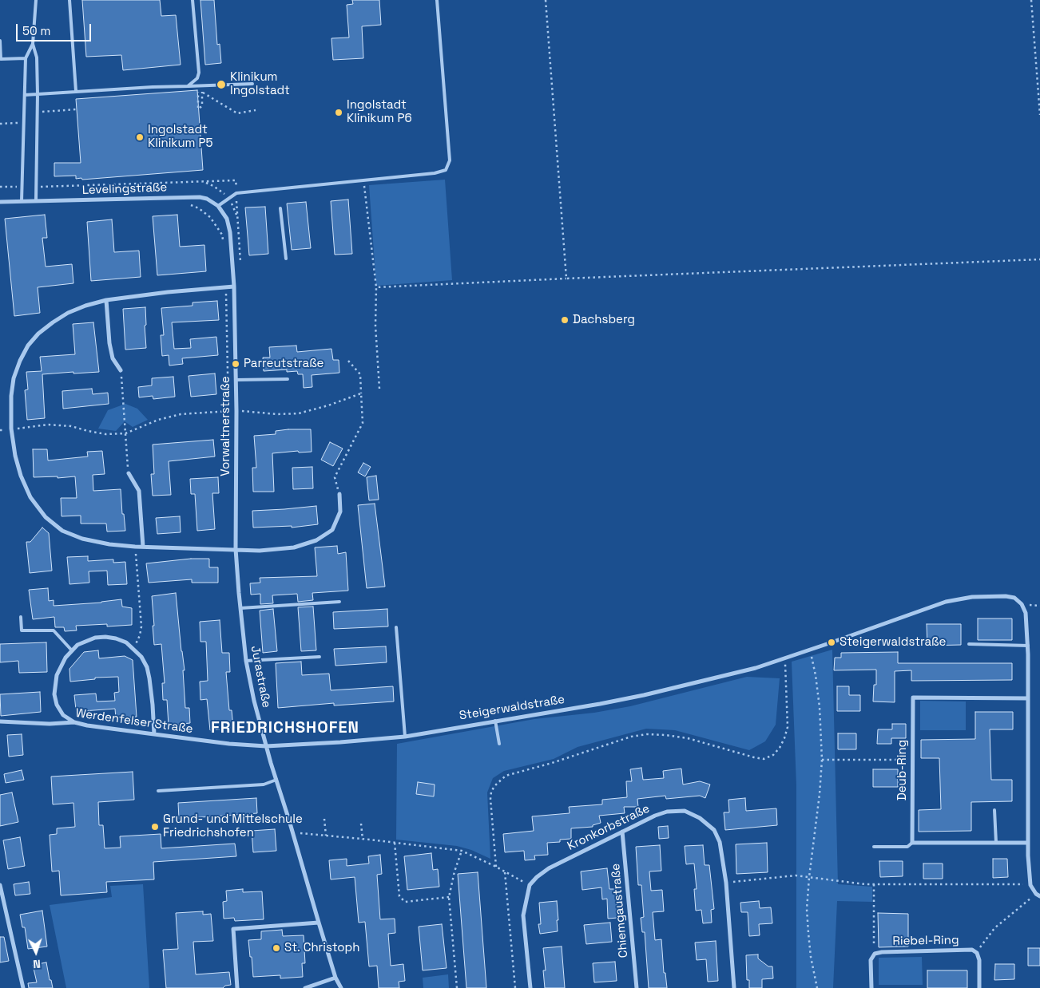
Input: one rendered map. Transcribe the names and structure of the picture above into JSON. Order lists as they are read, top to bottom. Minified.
{"streets":{"street":["Levelingstraße","Vorwaltnerstraße","Jurastraße","Steigerwaldstraße","Werdenfelser Straße","Deub-Ring","Kronkorbstraße","Chiemgaustraße","Riebel-Ring"]},"crossings":[["Levelingstraße","Vorwaltnerstraße"],["Vorwaltnerstraße","Jurastraße"],["Jurastraße","Steigerwaldstraße"],["Jurastraße","Werdenfelser Straße"],["Steigerwaldstraße","Werdenfelser Straße"],["Kronkorbstraße","Chiemgaustraße"]],"districts":["FRIEDRICHSHOFEN"],"places":["Klinikum Ingolstadt","Ingolstadt Klinikum P6","Ingolstadt Klinikum P5","Dachsberg","Parreutstraße","Steigerwaldstraße","Grund- und Mittelschule Friedrichshofen","St. Christoph"],"scale_bar":"50 m","north":"bottom"}
